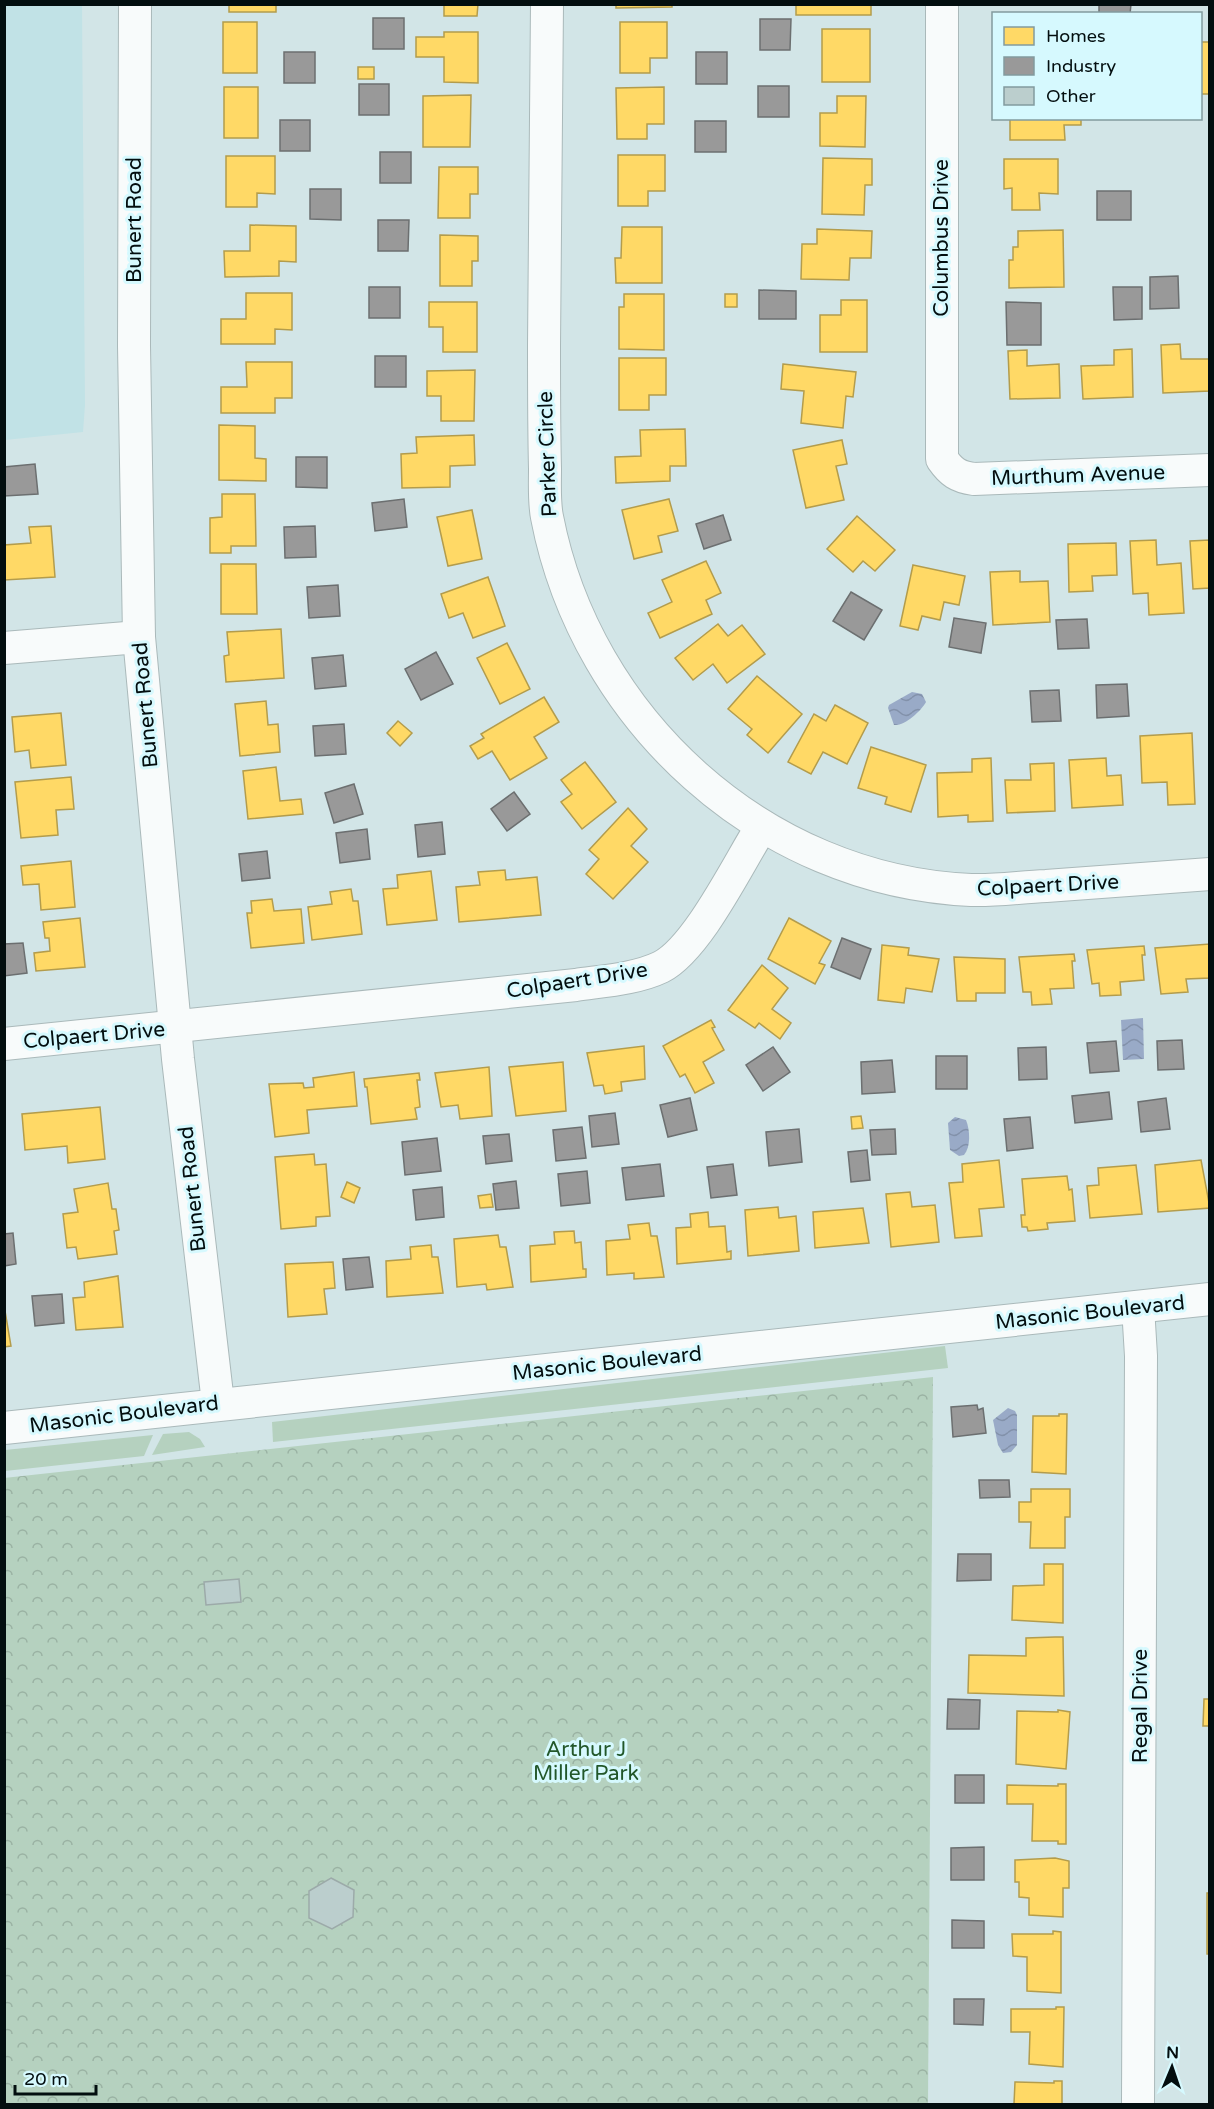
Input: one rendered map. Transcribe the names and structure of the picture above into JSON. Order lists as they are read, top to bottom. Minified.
{"streets":{"street":["Bunert Road","Columbus Drive","Parker Circle","Murthum Avenue","Colpaert Drive","Masonic Boulevard","Regal Drive"]},"crossings":[["Bunert Road","Colpaert Drive"],["Bunert Road","Masonic Boulevard"],["Columbus Drive","Murthum Avenue"],["Parker Circle","Colpaert Drive"],["Masonic Boulevard","Regal Drive"]],"parks":["Arthur J Miller Park"],"legend":["Homes","Industry","Other"],"scale_bar":"20 m","north":"top"}
